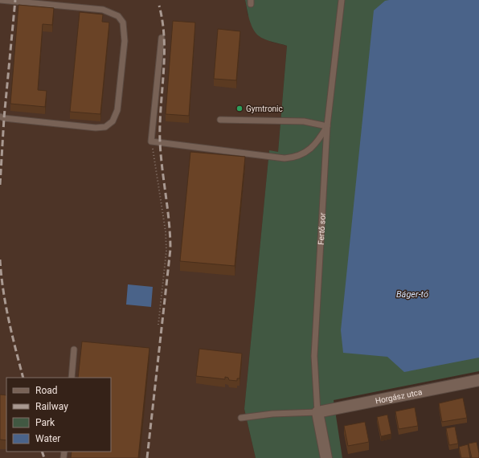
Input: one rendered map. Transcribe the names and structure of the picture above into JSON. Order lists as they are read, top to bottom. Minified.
{"streets":{"street":["Fertő sor","Horgász utca"]},"crossings":[["Fertő sor","Horgász utca"]],"water":["Báger-tó"],"places":["Gymtronic"],"legend":["Road","Railway","Park","Water"]}
